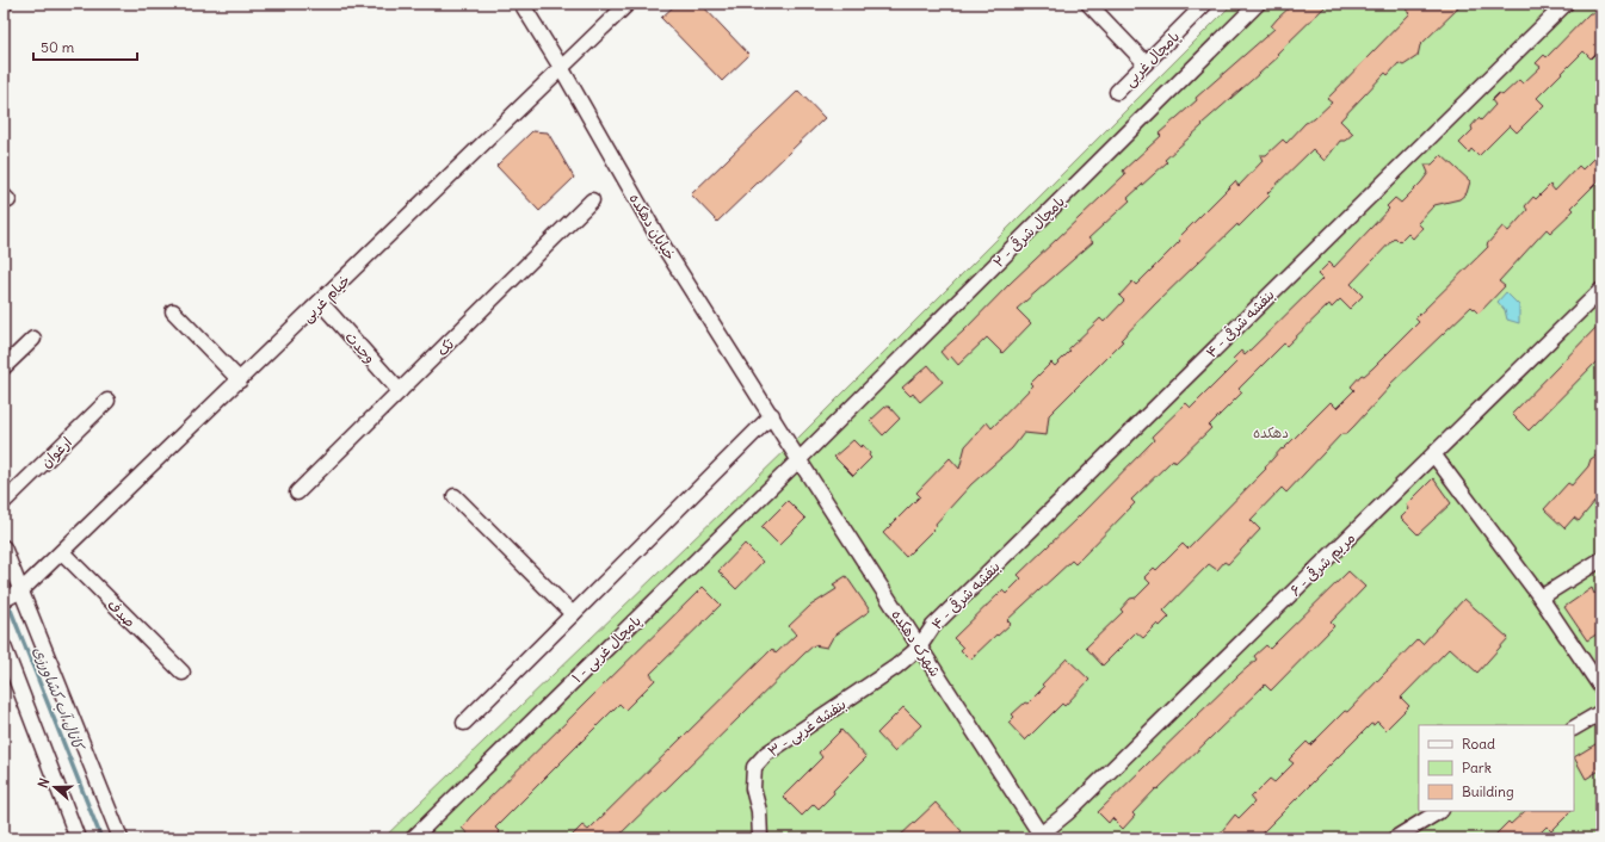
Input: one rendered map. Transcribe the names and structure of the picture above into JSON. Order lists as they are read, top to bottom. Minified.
{"streets":{"street":["پامچال غربی","خیابان دهکده","پامچال شرقی - ۲","خیام غربی","بنفشه شرقی - ۴","وحدت","تک","ارغوان","مریم شرقی - ۶","صدف","شهرک دهکده","پامچال غربی - ۱","بنفشه غربی - ۳"]},"crossings":[["خیابان دهکده","خیام غربی"],["خیابان دهکده","شهرک دهکده"],["پامچال شرقی - ۲","شهرک دهکده"],["پامچال شرقی - ۲","پامچال غربی - ۱"],["خیام غربی","وحدت"],["خیام غربی","صدف"],["بنفشه شرقی - ۴","شهرک دهکده"],["بنفشه شرقی - ۴","بنفشه غربی - ۳"],["وحدت","تک"],["مریم شرقی - ۶","شهرک دهکده"],["شهرک دهکده","پامچال غربی - ۱"],["شهرک دهکده","بنفشه غربی - ۳"]],"water":["کانال آب کشاورزی"],"parks":["دهکده"],"legend":["Road","Park","Building"],"scale_bar":"50 m","north":"left"}
